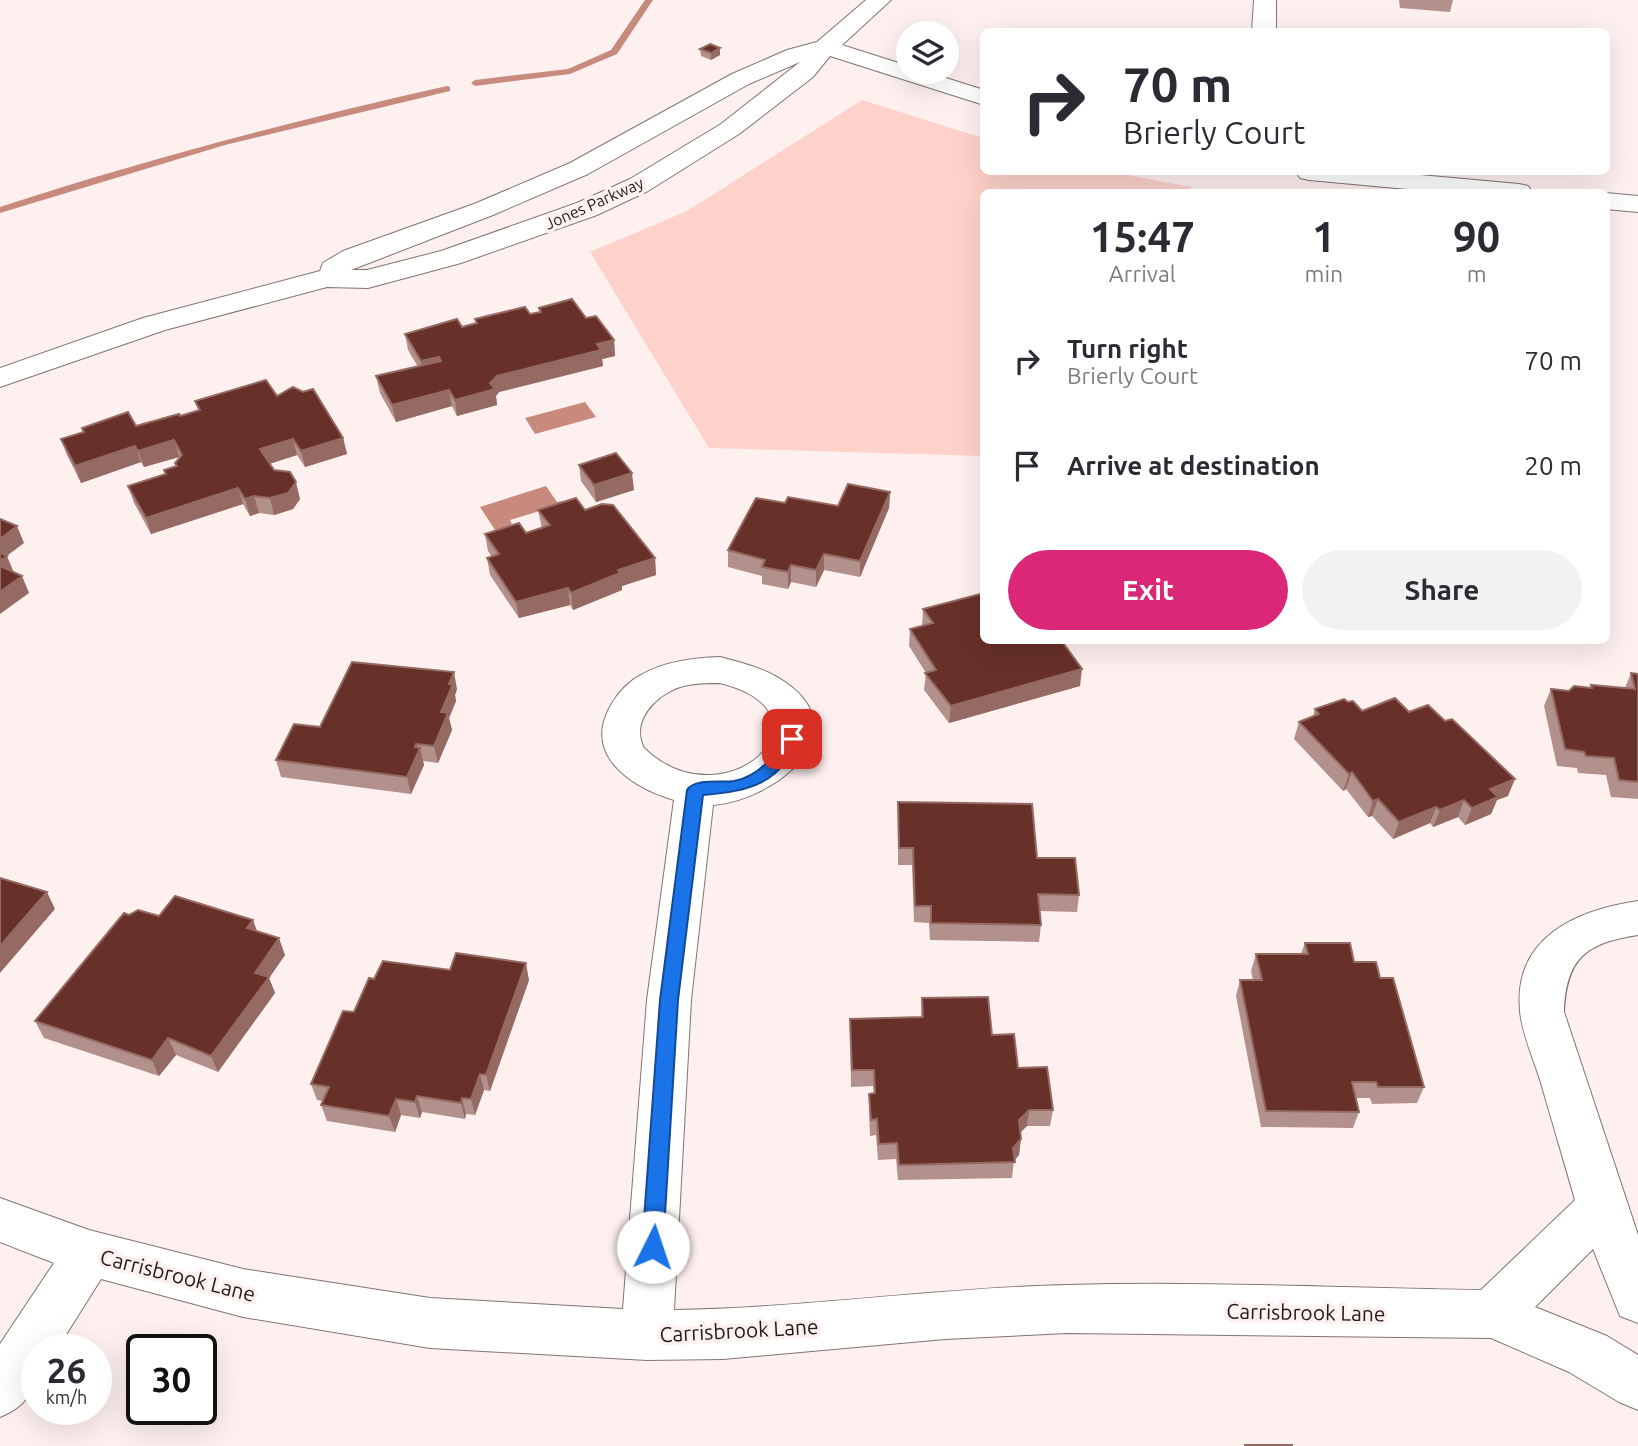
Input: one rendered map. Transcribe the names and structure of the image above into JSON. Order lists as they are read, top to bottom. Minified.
{"streets":{"street":["Jones Parkway","Carrisbrook Lane"]},"page":{"turn":["70 m","Brierly Court"],"eta":["15:47","Arrival","1","min","90","m"],"list":[{"name":"Turn right","note":"Brierly Court","value":"70 m"},{"name":"Arrive at destination","value":"20 m"}],"buttons":["Exit","Share"],"speed":"26 km/h","limit":"30"}}
